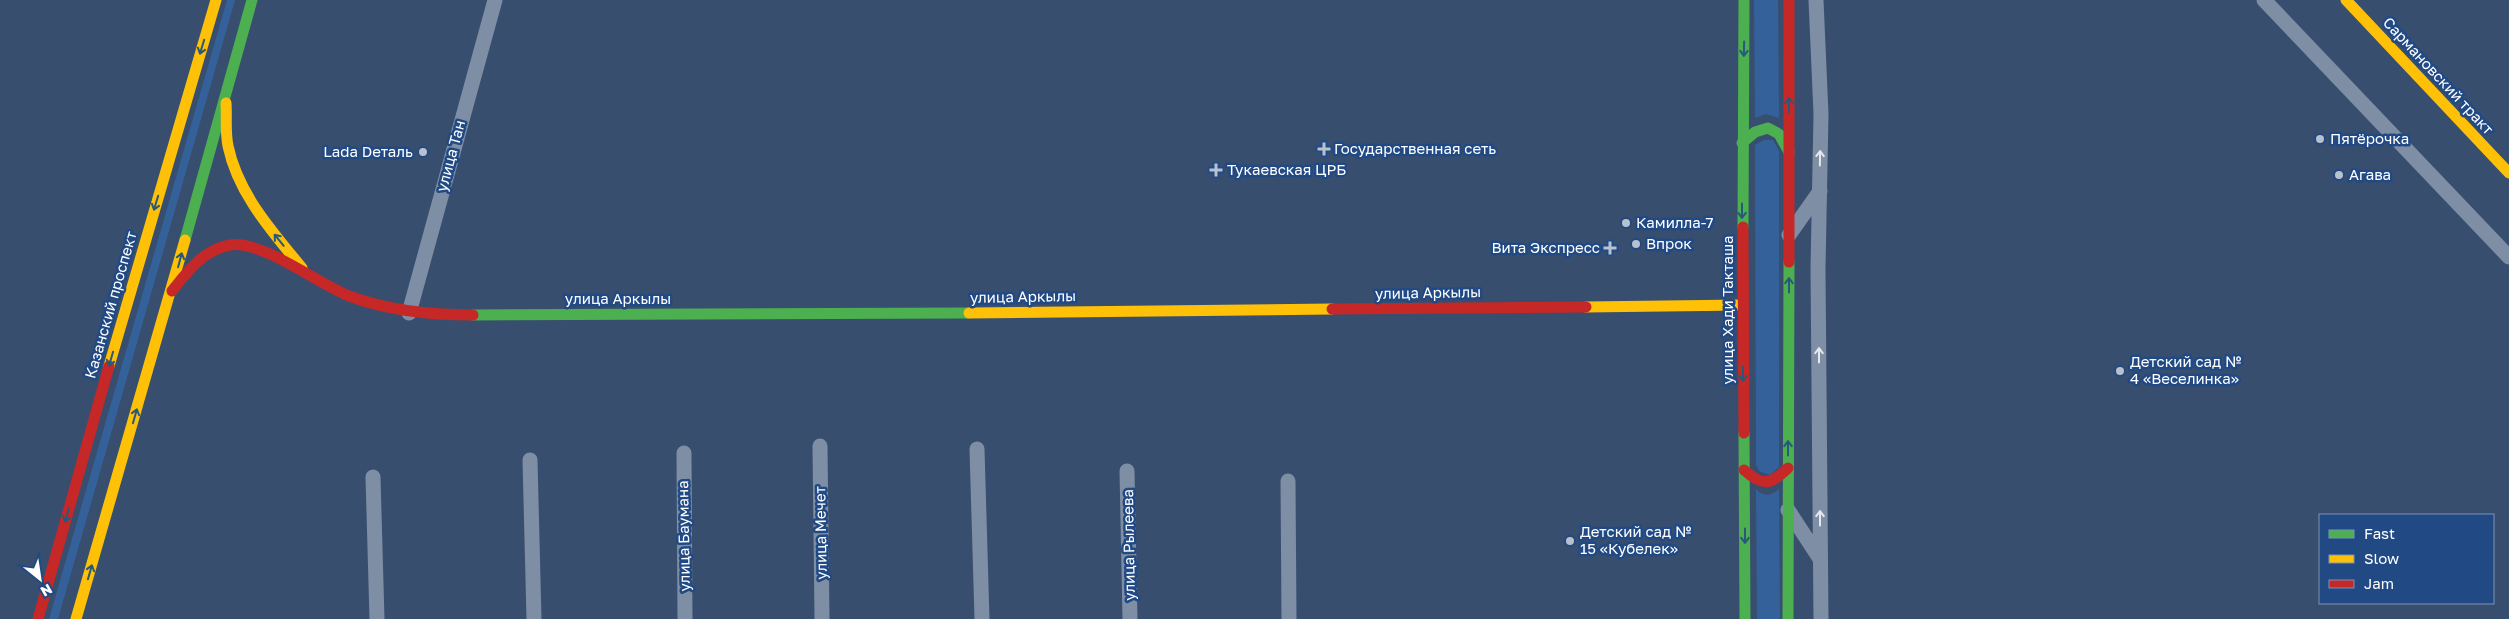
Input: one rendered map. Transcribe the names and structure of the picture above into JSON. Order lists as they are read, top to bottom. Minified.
{"streets":{"main road":["Сармановский тракт","улица Аркылы","Казанский проспект","улица Хади Такташа"],"street":["улица Тан","улица Мечет","улица Баумана","улица Рылеева"]},"crossings":[["улица Тан","улица Аркылы"],["улица Аркылы","улица Хади Такташа"]],"places":{"other":["Пятёрочка","Lada Dеталь","Агава","Камилла-7","Впрок","Детский сад № 4 «Веселинка»","Детский сад № 15 «Кубелек»"],"health":["Государственная сеть","Тукаевская ЦРБ","Вита Экспресс"]},"legend":["Fast","Slow","Jam"],"north":"bottom right"}
